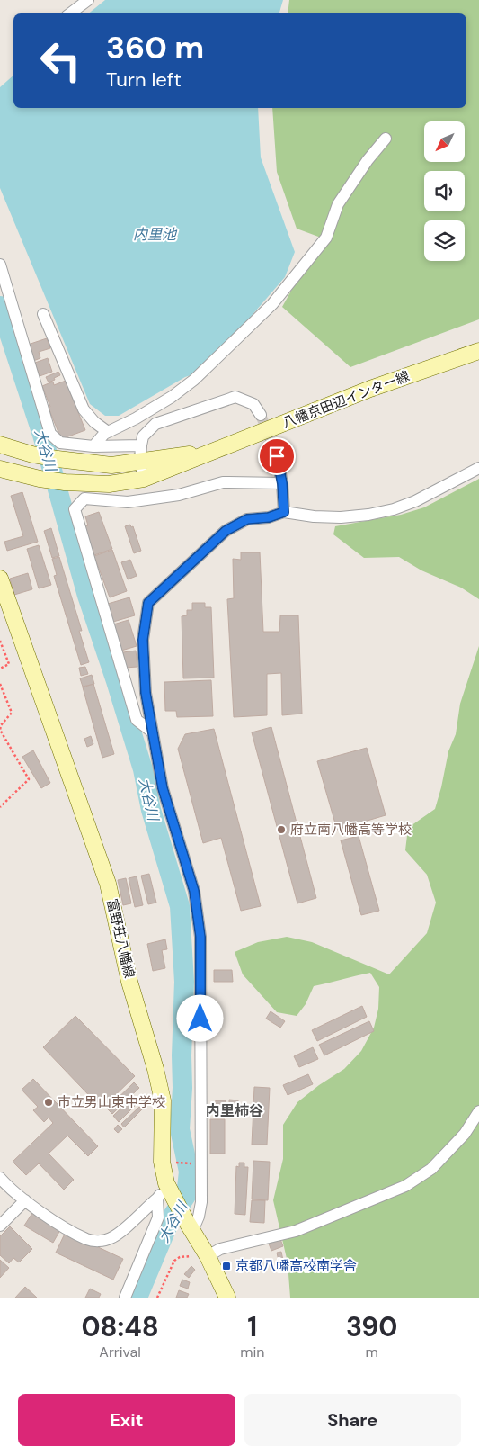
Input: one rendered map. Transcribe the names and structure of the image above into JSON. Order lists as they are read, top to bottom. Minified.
{"streets":{"main road":["八幡京田辺インター線","富野荘八幡線"]},"districts":["内里柿谷"],"water":["内里池","大谷川"],"places":{"other":["府立南八幡高等学校","市立男山東中学校"],"transit":["京都八幡高校南学舎"]},"north":"bottom left","page":{"turn":["360 m","Turn left"],"eta":["08:48","Arrival","1","min","390","m"],"buttons":["Exit","Share"]}}
